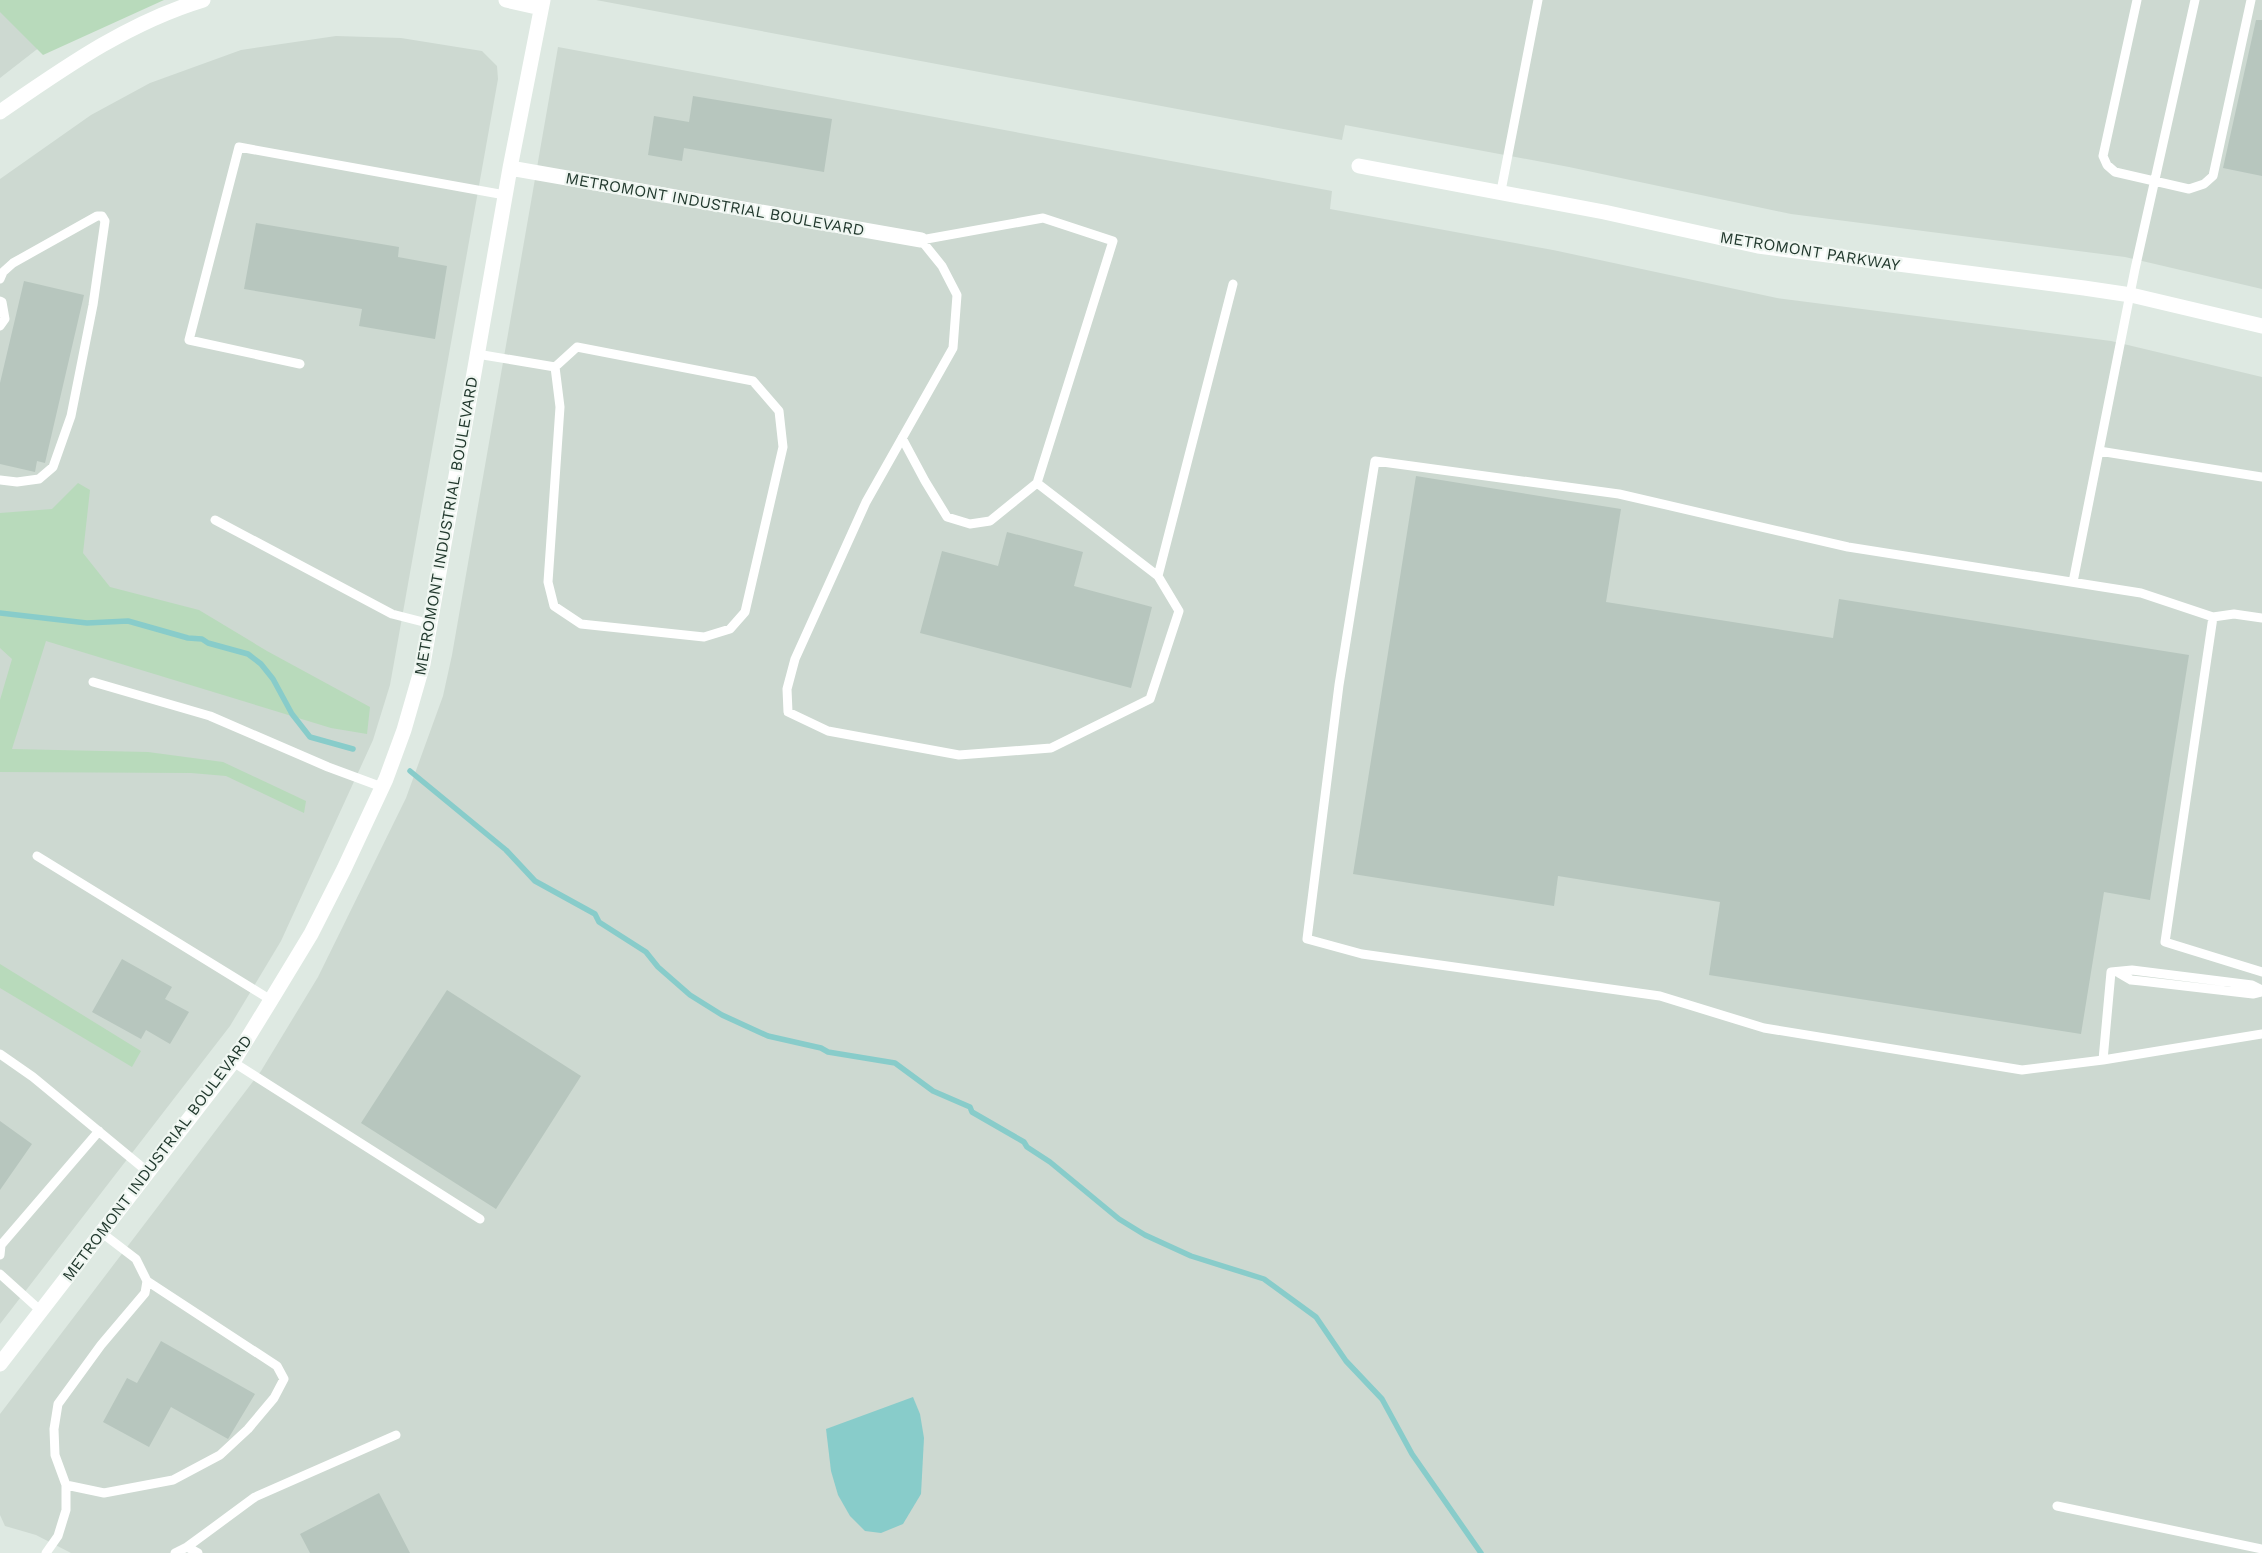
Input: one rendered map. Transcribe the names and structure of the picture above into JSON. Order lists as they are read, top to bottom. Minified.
{"streets":{"street":["METROMONT INDUSTRIAL BOULEVARD","METROMONT PARKWAY"]}}
